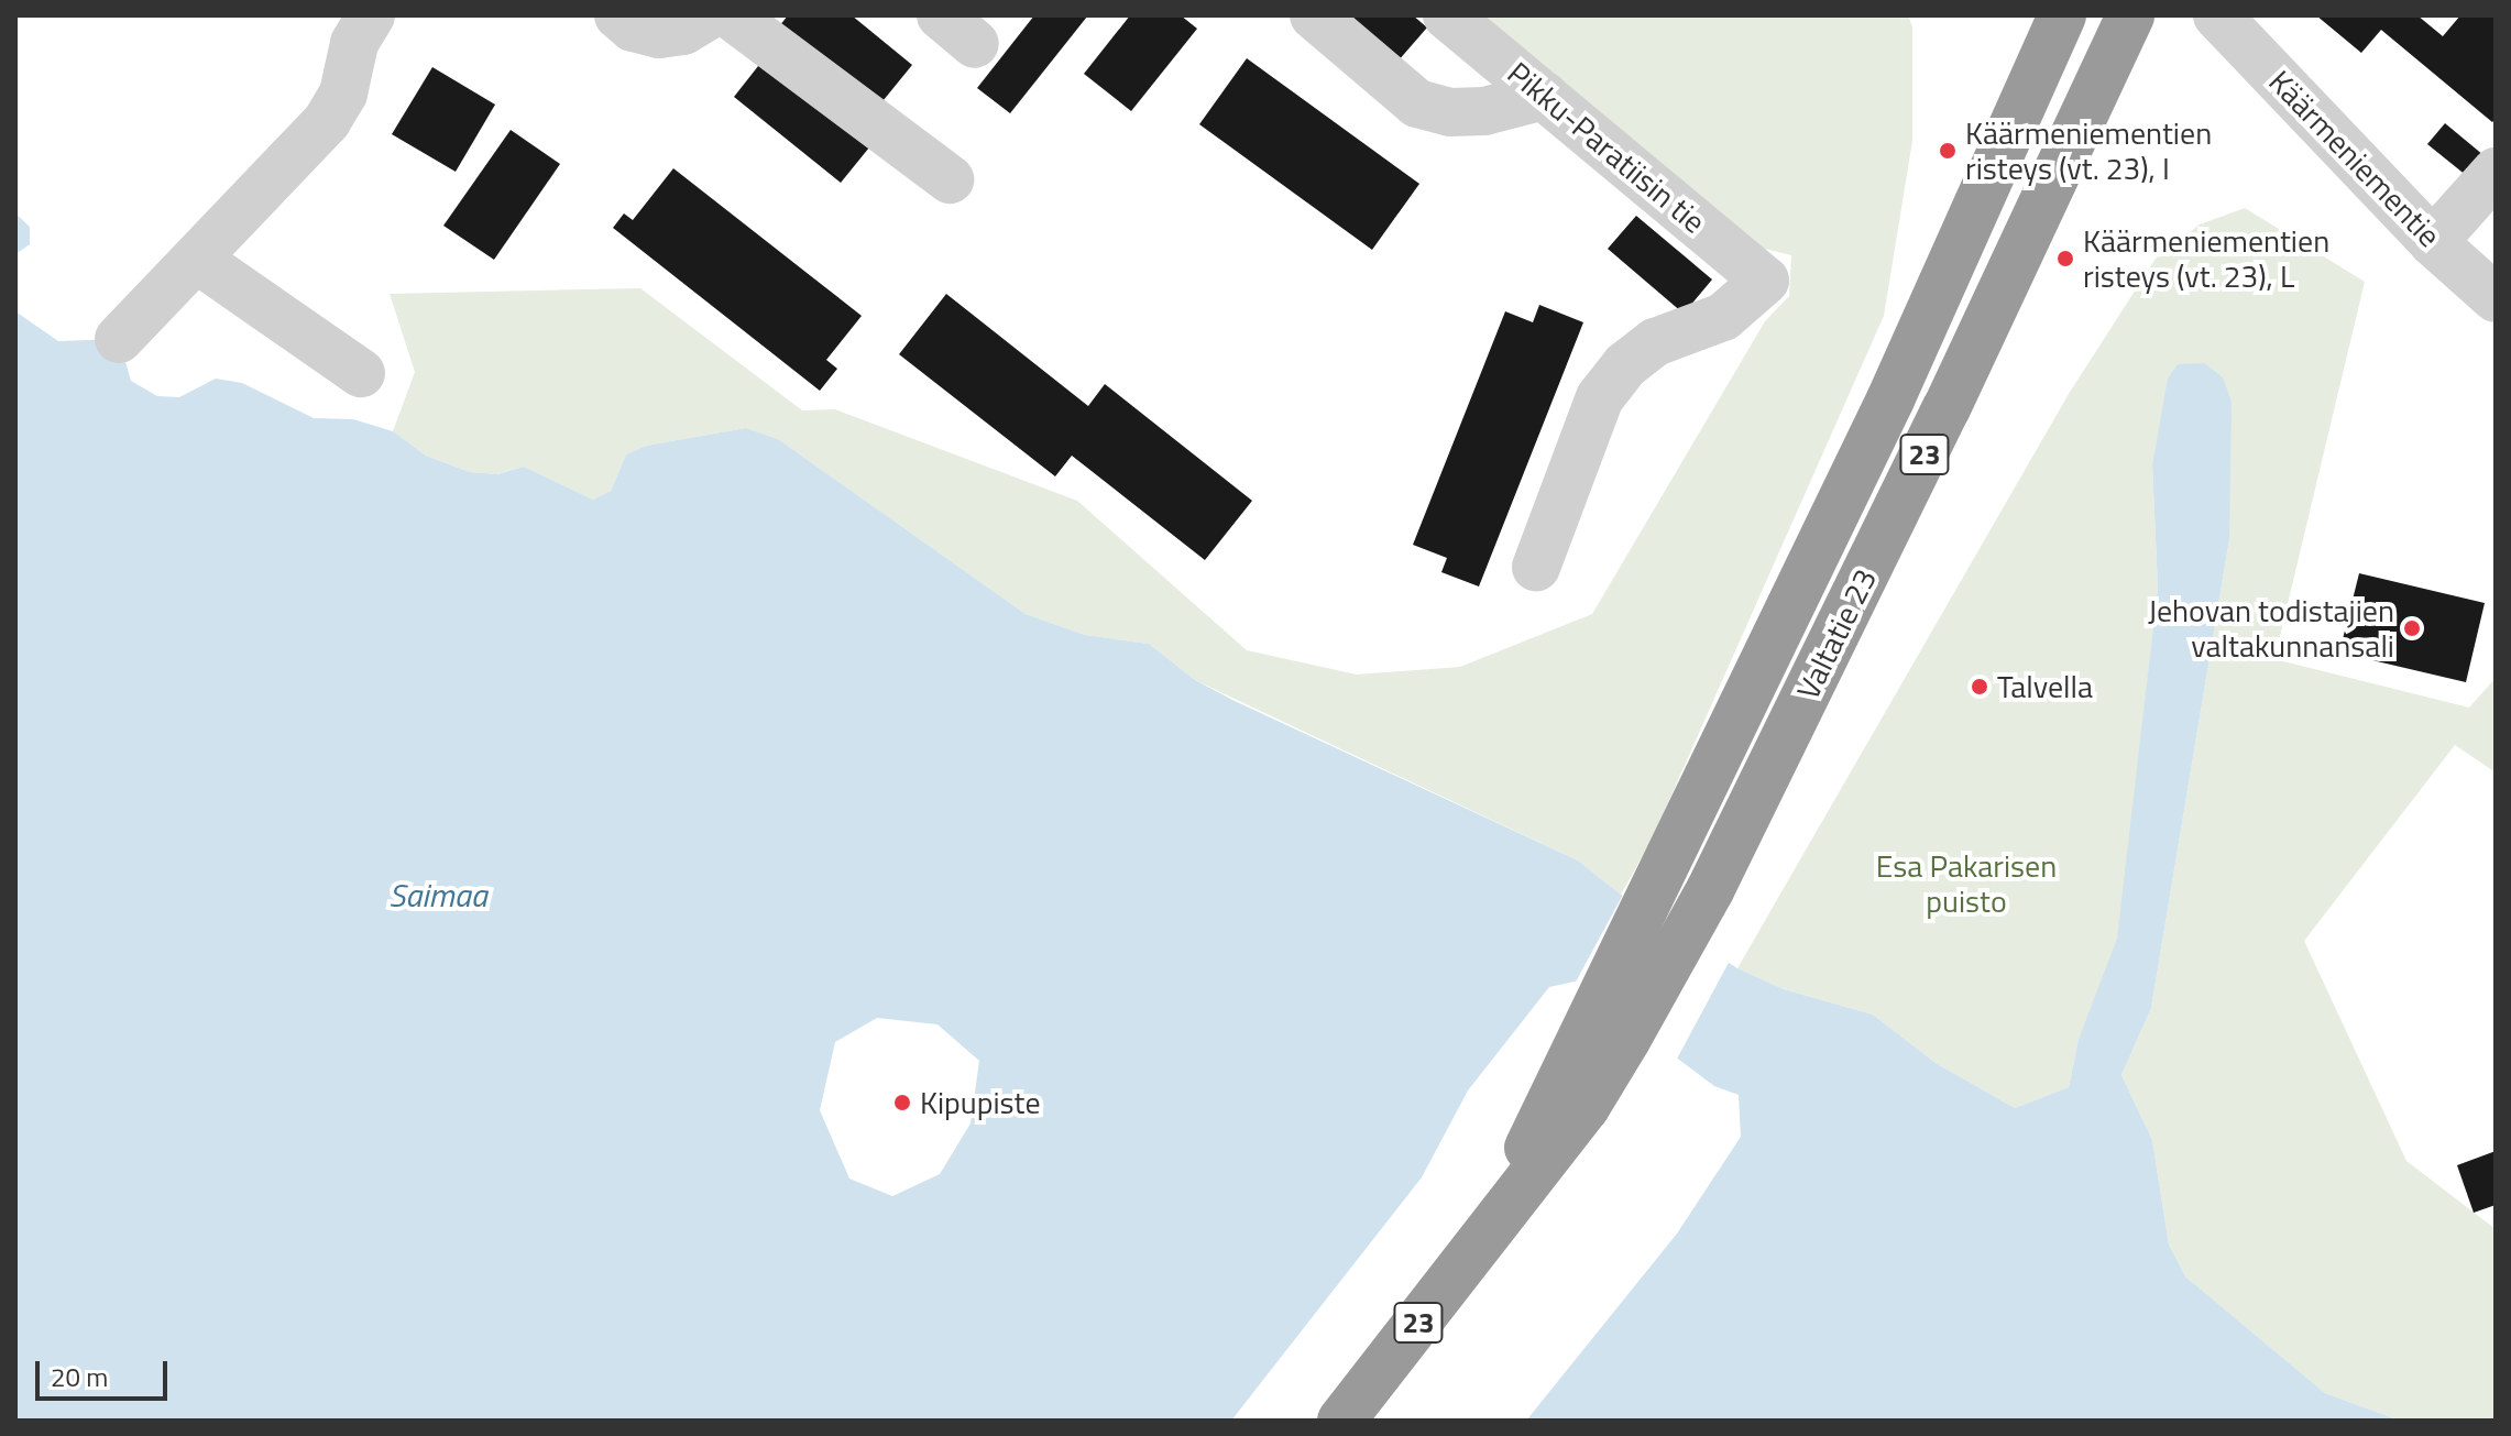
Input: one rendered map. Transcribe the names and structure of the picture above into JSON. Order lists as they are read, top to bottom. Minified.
{"streets":{"highway":["23","Valtatie 23"],"street":["Pikku-Paratiisin tie","Käärmeniementie"]},"water":["Saimaa"],"parks":["Esa Pakarisen puisto"],"places":["Käärmeniementien risteys (vt. 23), I","Käärmeniementien risteys (vt. 23), L","Jehovan todistajien valtakunnansali","Talvella","Kipupiste"],"scale_bar":"20 m"}
